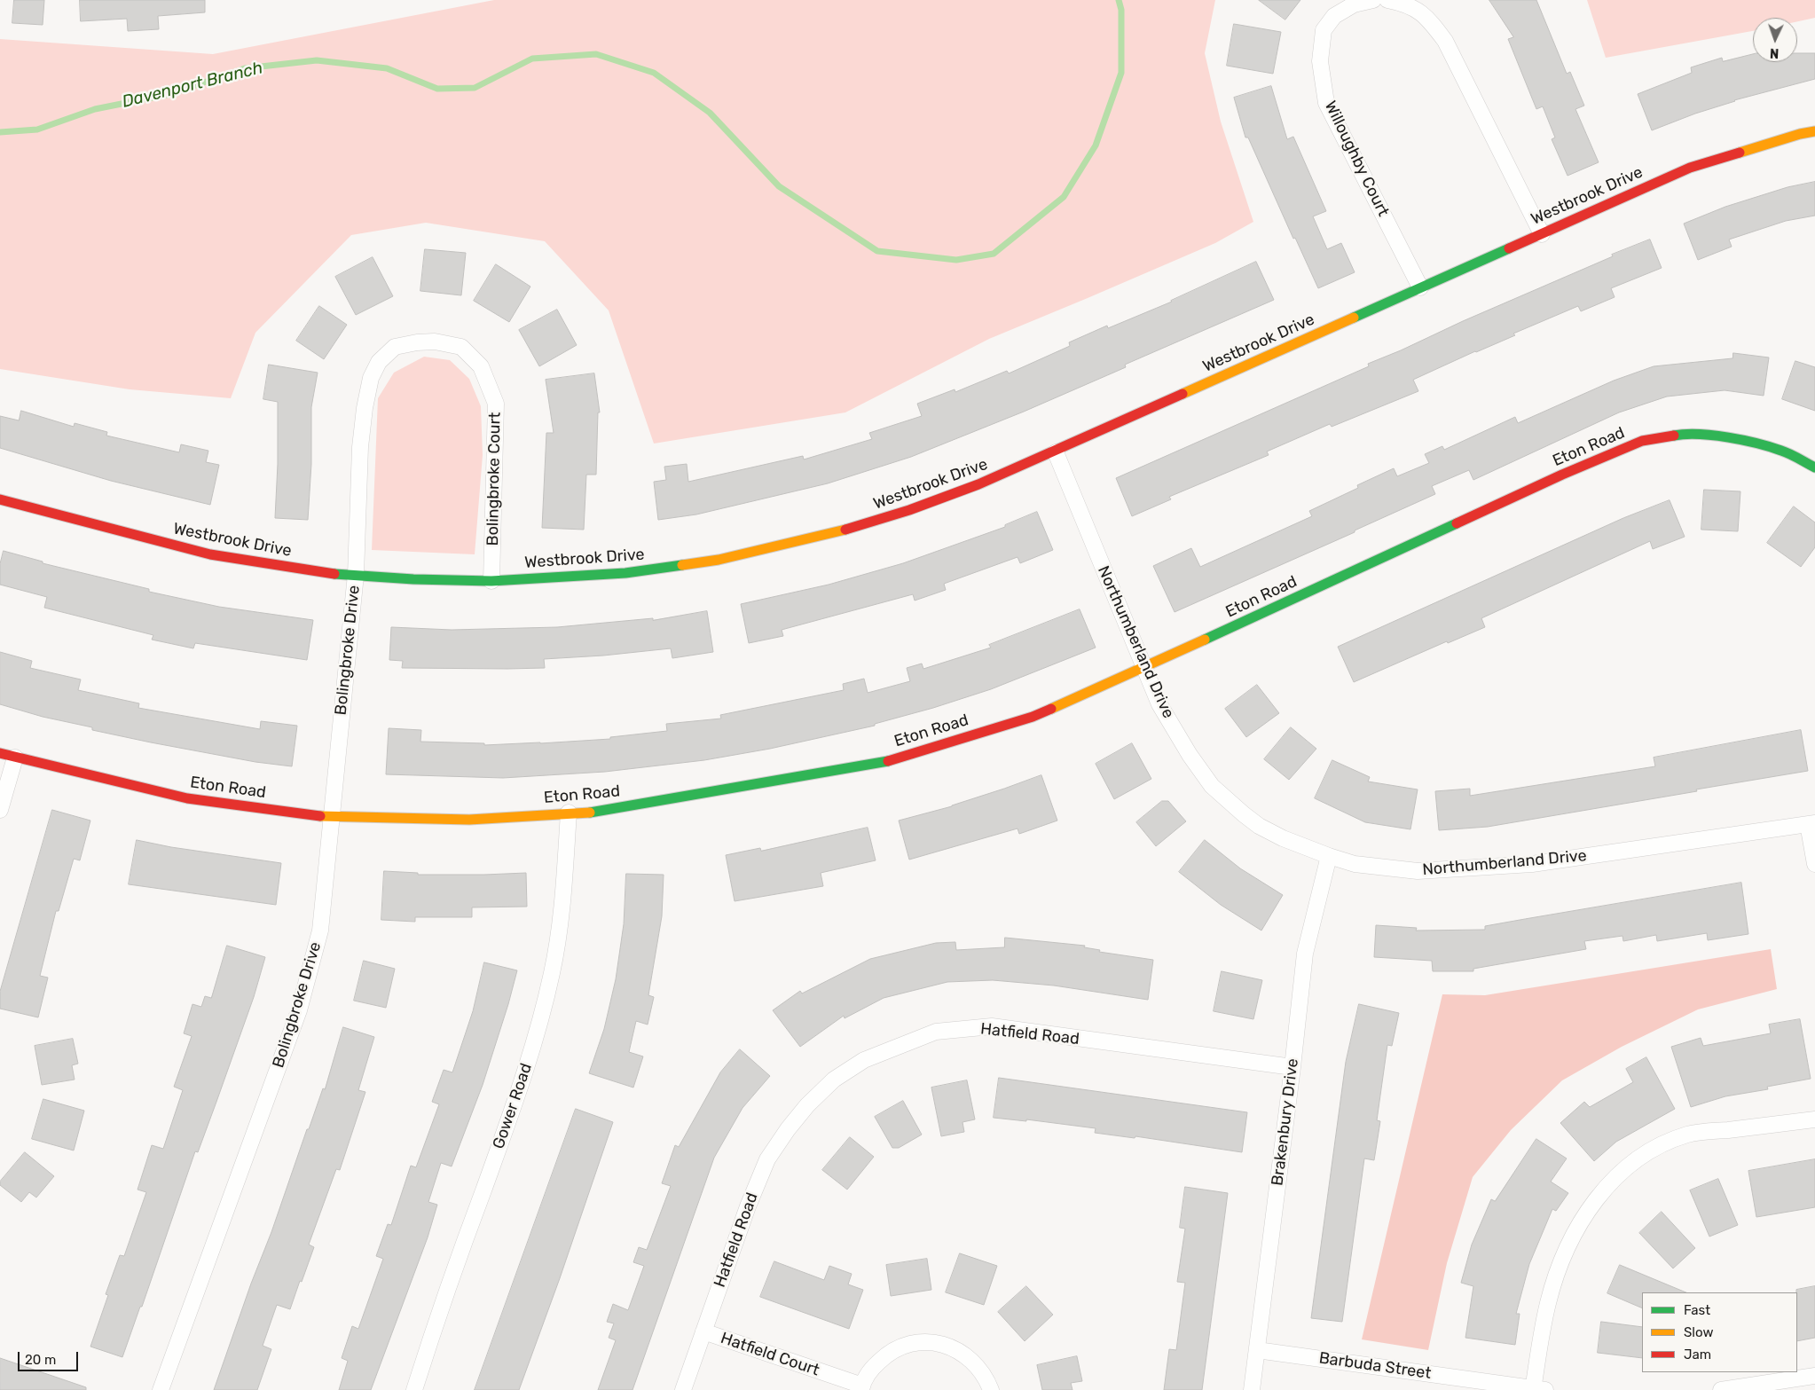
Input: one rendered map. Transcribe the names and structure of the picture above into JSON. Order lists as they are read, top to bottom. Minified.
{"streets":{"street":["Willoughby Court","Westbrook Drive","Eton Road","Bolingbroke Court","Northumberland Drive","Bolingbroke Drive","Hatfield Road","Gower Road","Brakenbury Drive","Hatfield Court","Barbuda Street"]},"crossings":[["Willoughby Court","Westbrook Drive"],["Westbrook Drive","Bolingbroke Court"],["Westbrook Drive","Northumberland Drive"],["Westbrook Drive","Bolingbroke Drive"],["Eton Road","Northumberland Drive"],["Eton Road","Bolingbroke Drive"],["Eton Road","Gower Road"],["Bolingbroke Court","Bolingbroke Drive"],["Northumberland Drive","Brakenbury Drive"],["Hatfield Road","Brakenbury Drive"],["Hatfield Road","Hatfield Court"],["Brakenbury Drive","Barbuda Street"]],"water":["Davenport Branch"],"legend":["Fast","Slow","Jam"],"scale_bar":"20 m","north":"bottom"}
